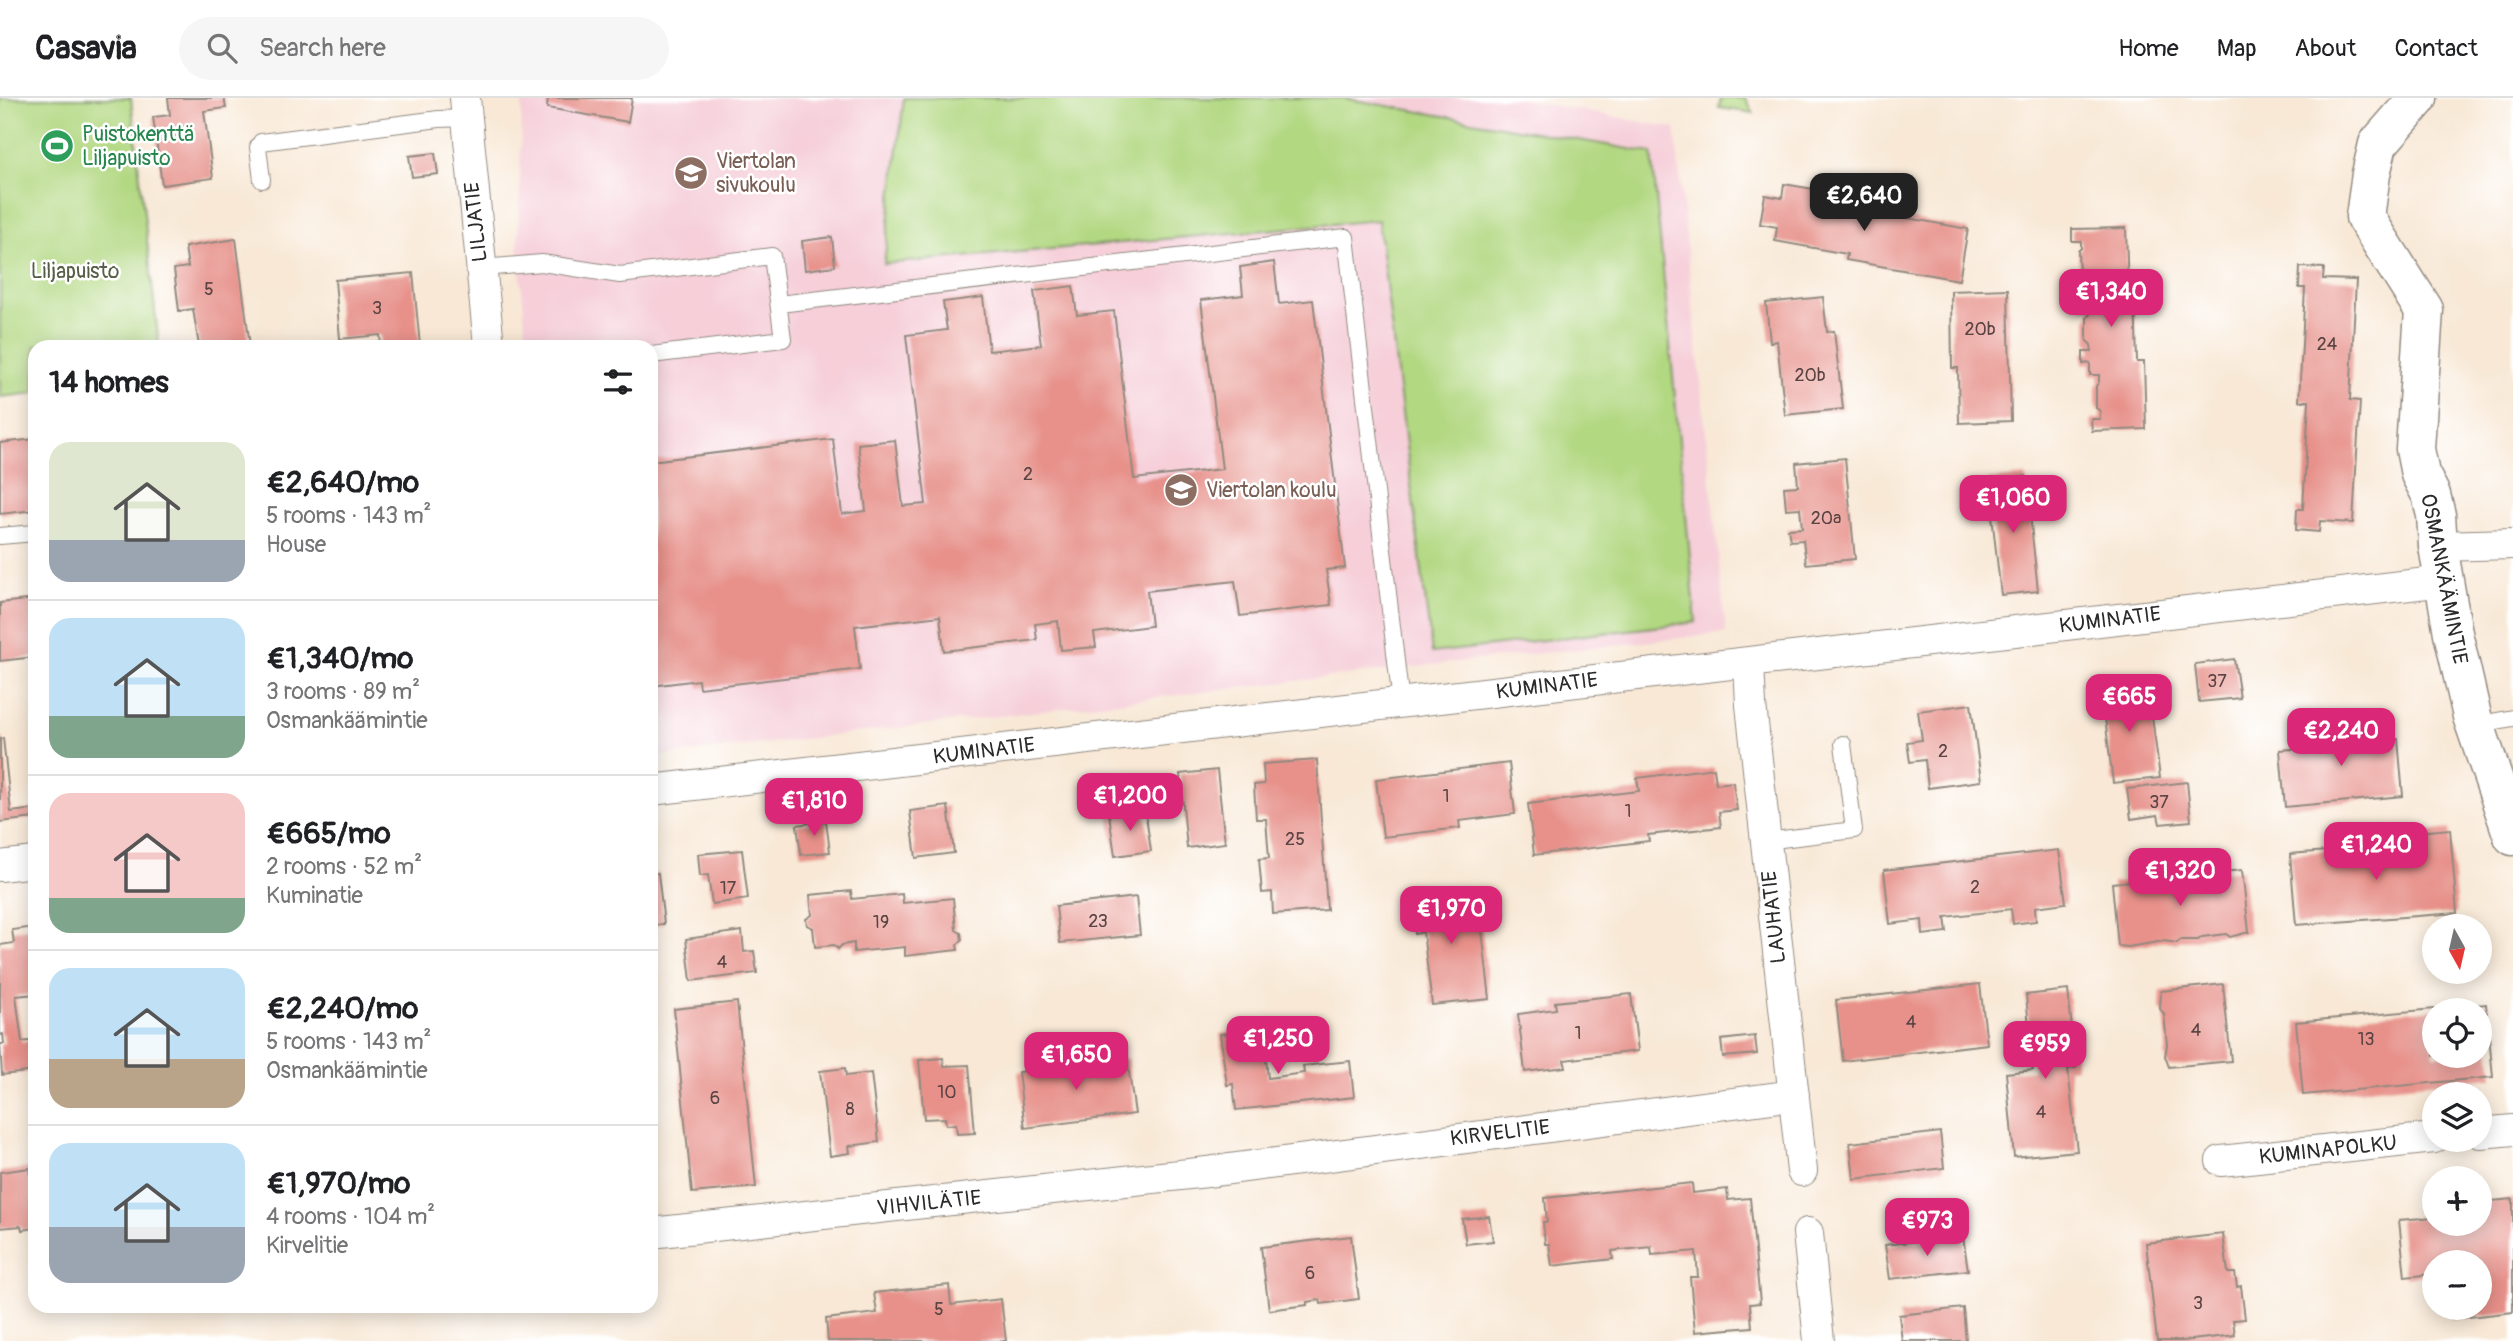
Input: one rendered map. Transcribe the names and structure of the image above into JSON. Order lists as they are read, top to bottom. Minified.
{"streets":{"street":["LILJATIE","OSMANKÄÄMINTIE","KUMINATIE","LAUHATIE","KIRVELITIE","KUMINAPOLKU","VIHVILÄTIE"]},"crossings":[["OSMANKÄÄMINTIE","KUMINATIE"],["KUMINATIE","LAUHATIE"],["LAUHATIE","KIRVELITIE"],["KIRVELITIE","VIHVILÄTIE"]],"parks":["Liljapuisto"],"places":{"sports":["Puistokenttä Liljapuisto"],"school or university":["Viertolan sivukoulu","Viertolan koulu"]},"house_numbers":["5","3","20b","24","20b","2","20a","37","2","1","37","1","25","2","17","23","19","4","4","4","1","13","10","6","8","4","6","3","5"],"north":"bottom","page":{"header":"Casavia","search":"Search here","nav":["Home","Map","About","Contact"],"price":["€2,640","€1,340","€1,060","€665","€2,240","€1,200","€1,810","€1,240","€1,320","€1,970","€1,250","€959","€1,650","€973"],"heading":"14 homes","list":[{"name":"€2,640/mo","note":"5 rooms · 143 m² · House"},{"name":"€1,340/mo","note":"3 rooms · 89 m² · Osmankäämintie"},{"name":"€665/mo","note":"2 rooms · 52 m² · Kuminatie"},{"name":"€2,240/mo","note":"5 rooms · 143 m² · Osmankäämintie"},{"name":"€1,970/mo","note":"4 rooms · 104 m² · Kirvelitie"}],"map_buttons":["+","−"]}}
